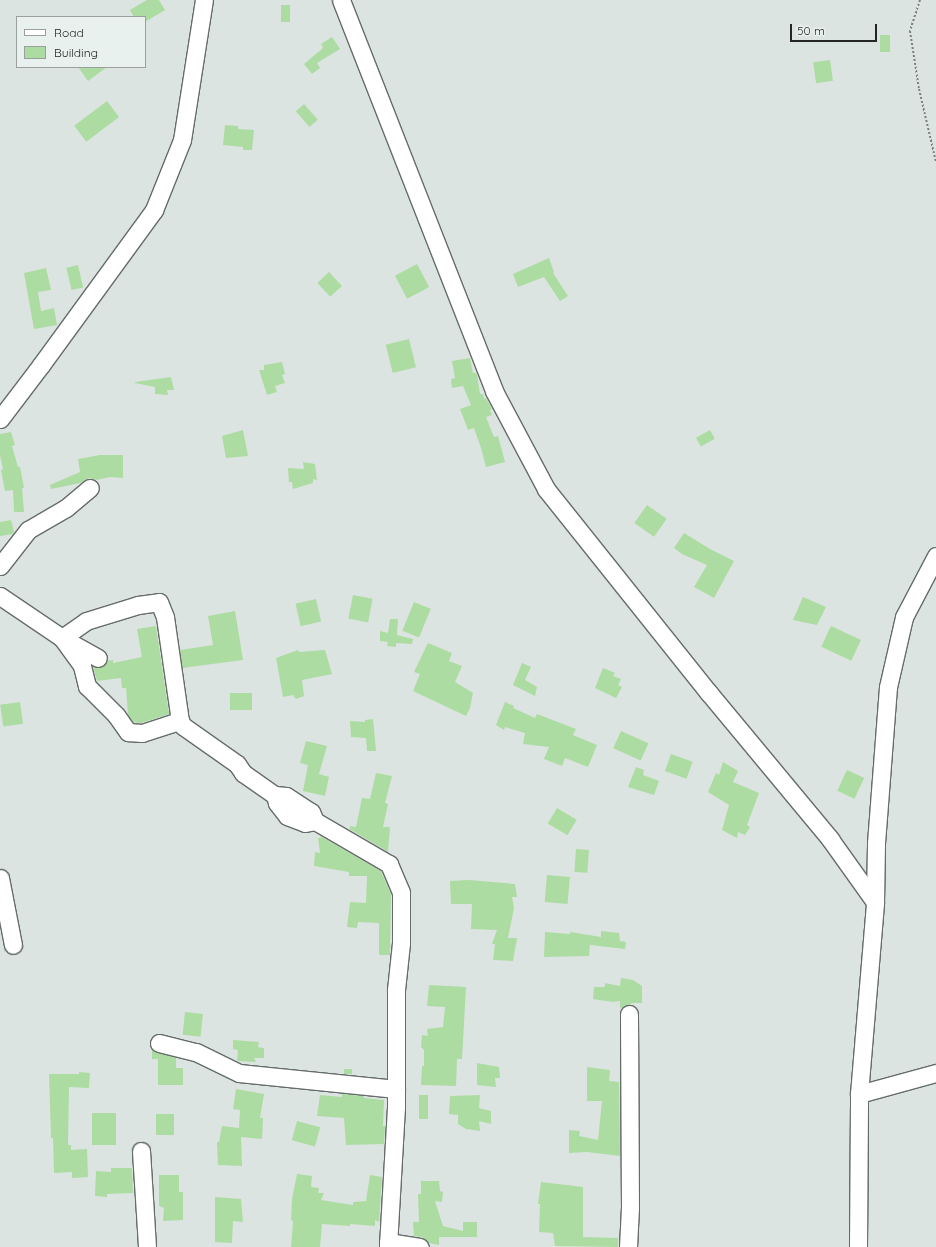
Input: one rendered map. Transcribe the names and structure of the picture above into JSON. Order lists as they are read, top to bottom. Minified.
{"legend":["Road","Building"],"scale_bar":"50 m"}
